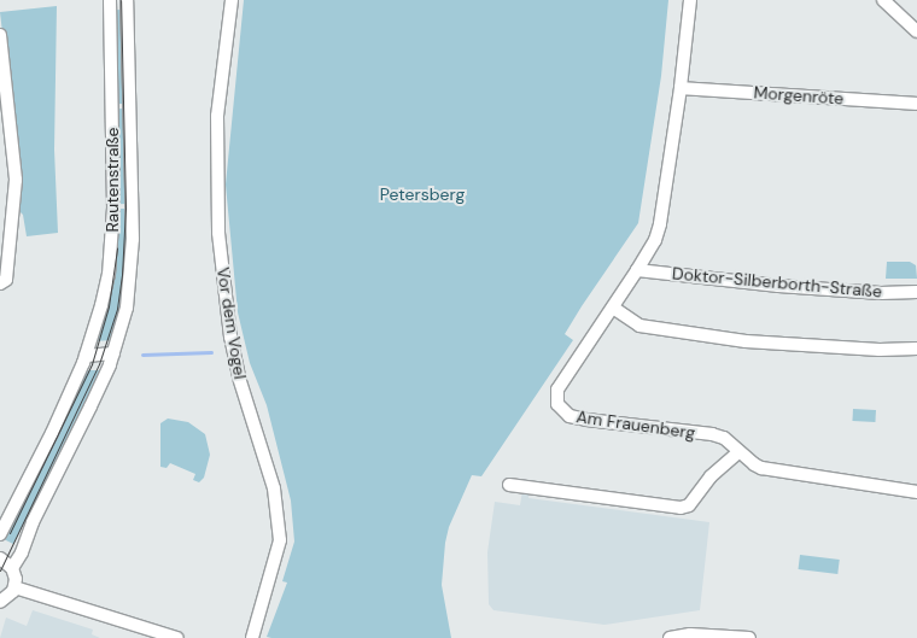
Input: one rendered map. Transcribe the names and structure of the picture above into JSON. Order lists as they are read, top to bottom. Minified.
{"streets":{"street":["Morgenröte","Rautenstraße","Doktor-Silberborth-Straße","Vor dem Vogel","Am Frauenberg"]},"crossings":[["Morgenröte","Am Frauenberg"],["Doktor-Silberborth-Straße","Am Frauenberg"]],"parks":["Petersberg"]}
